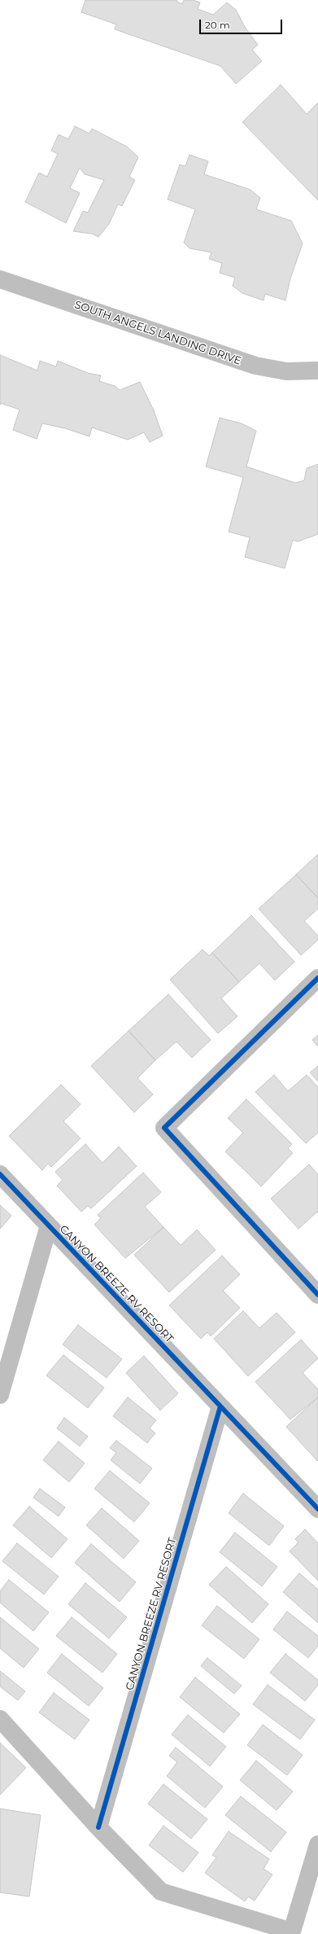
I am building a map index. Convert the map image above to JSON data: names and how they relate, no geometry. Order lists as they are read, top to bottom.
{
  "streets": {
    "street": ["SOUTH ANGELS LANDING DRIVE", "CANYON BREEZE RV RESORT"]
  },
  "scale_bar": "20 m"
}
